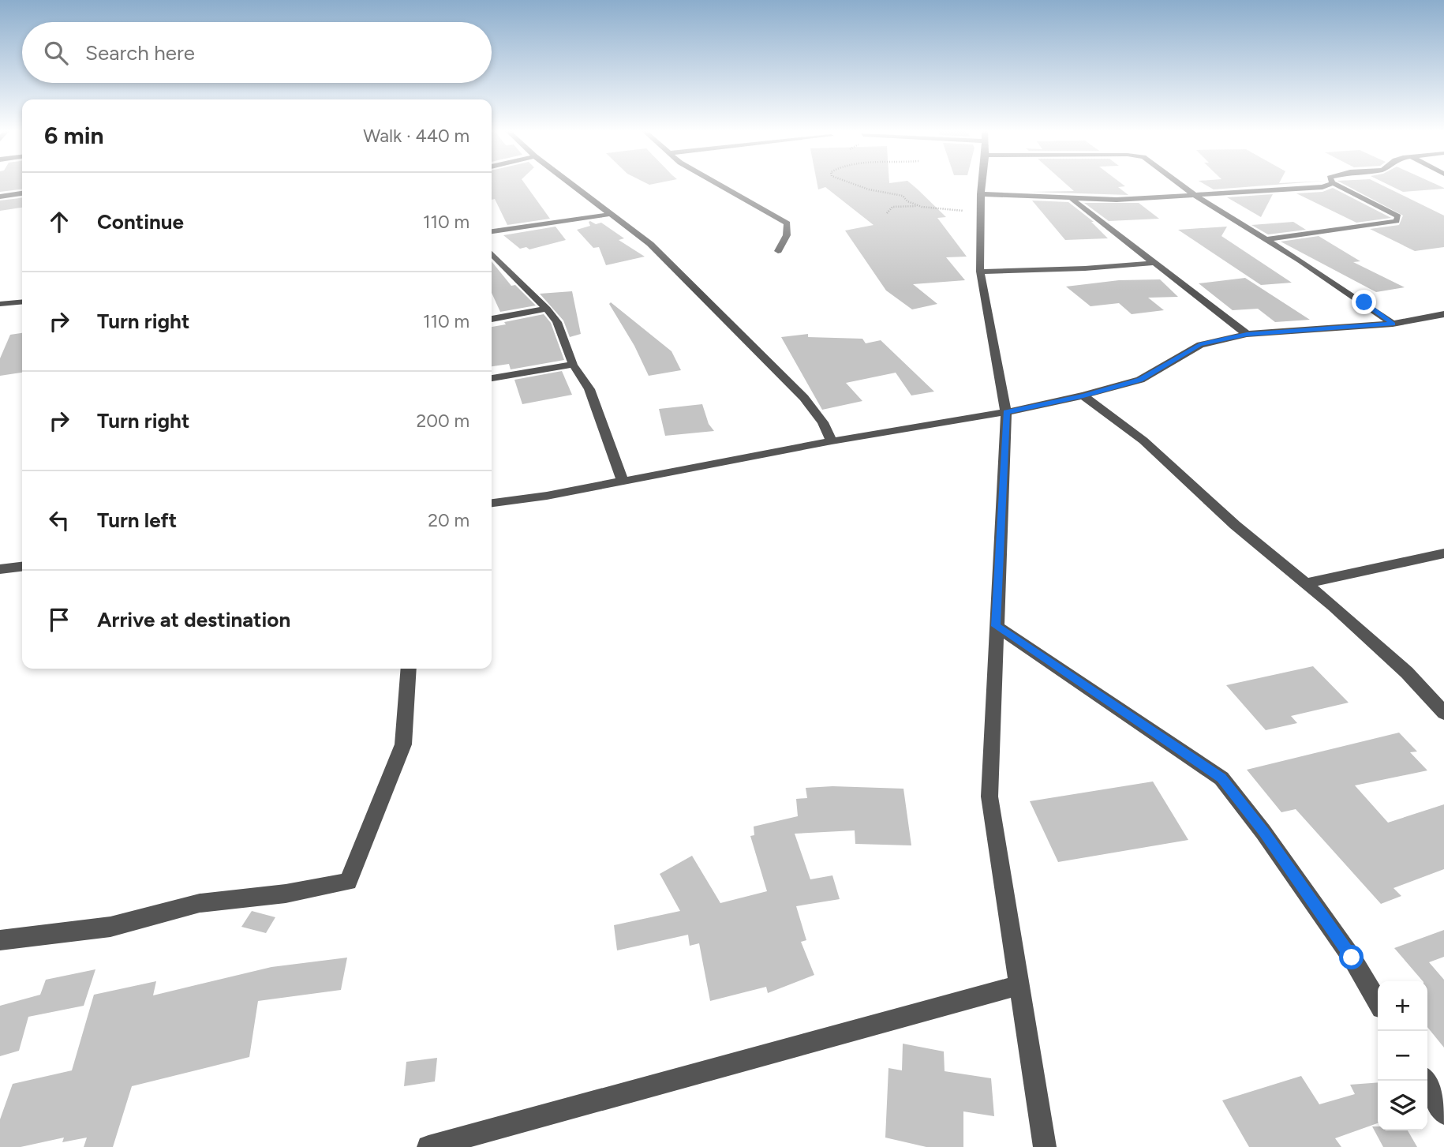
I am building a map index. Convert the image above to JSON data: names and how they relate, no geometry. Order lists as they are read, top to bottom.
{
  "page": {
    "search": "Search here",
    "heading": ["6 min", "Walk · 440 m"],
    "list": [
      ["Continue", "110 m"],
      ["Turn right", "110 m"],
      ["Turn right", "200 m"],
      ["Turn left", "20 m"],
      "Arrive at destination"
    ],
    "map_buttons": ["+", "−"]
  }
}
